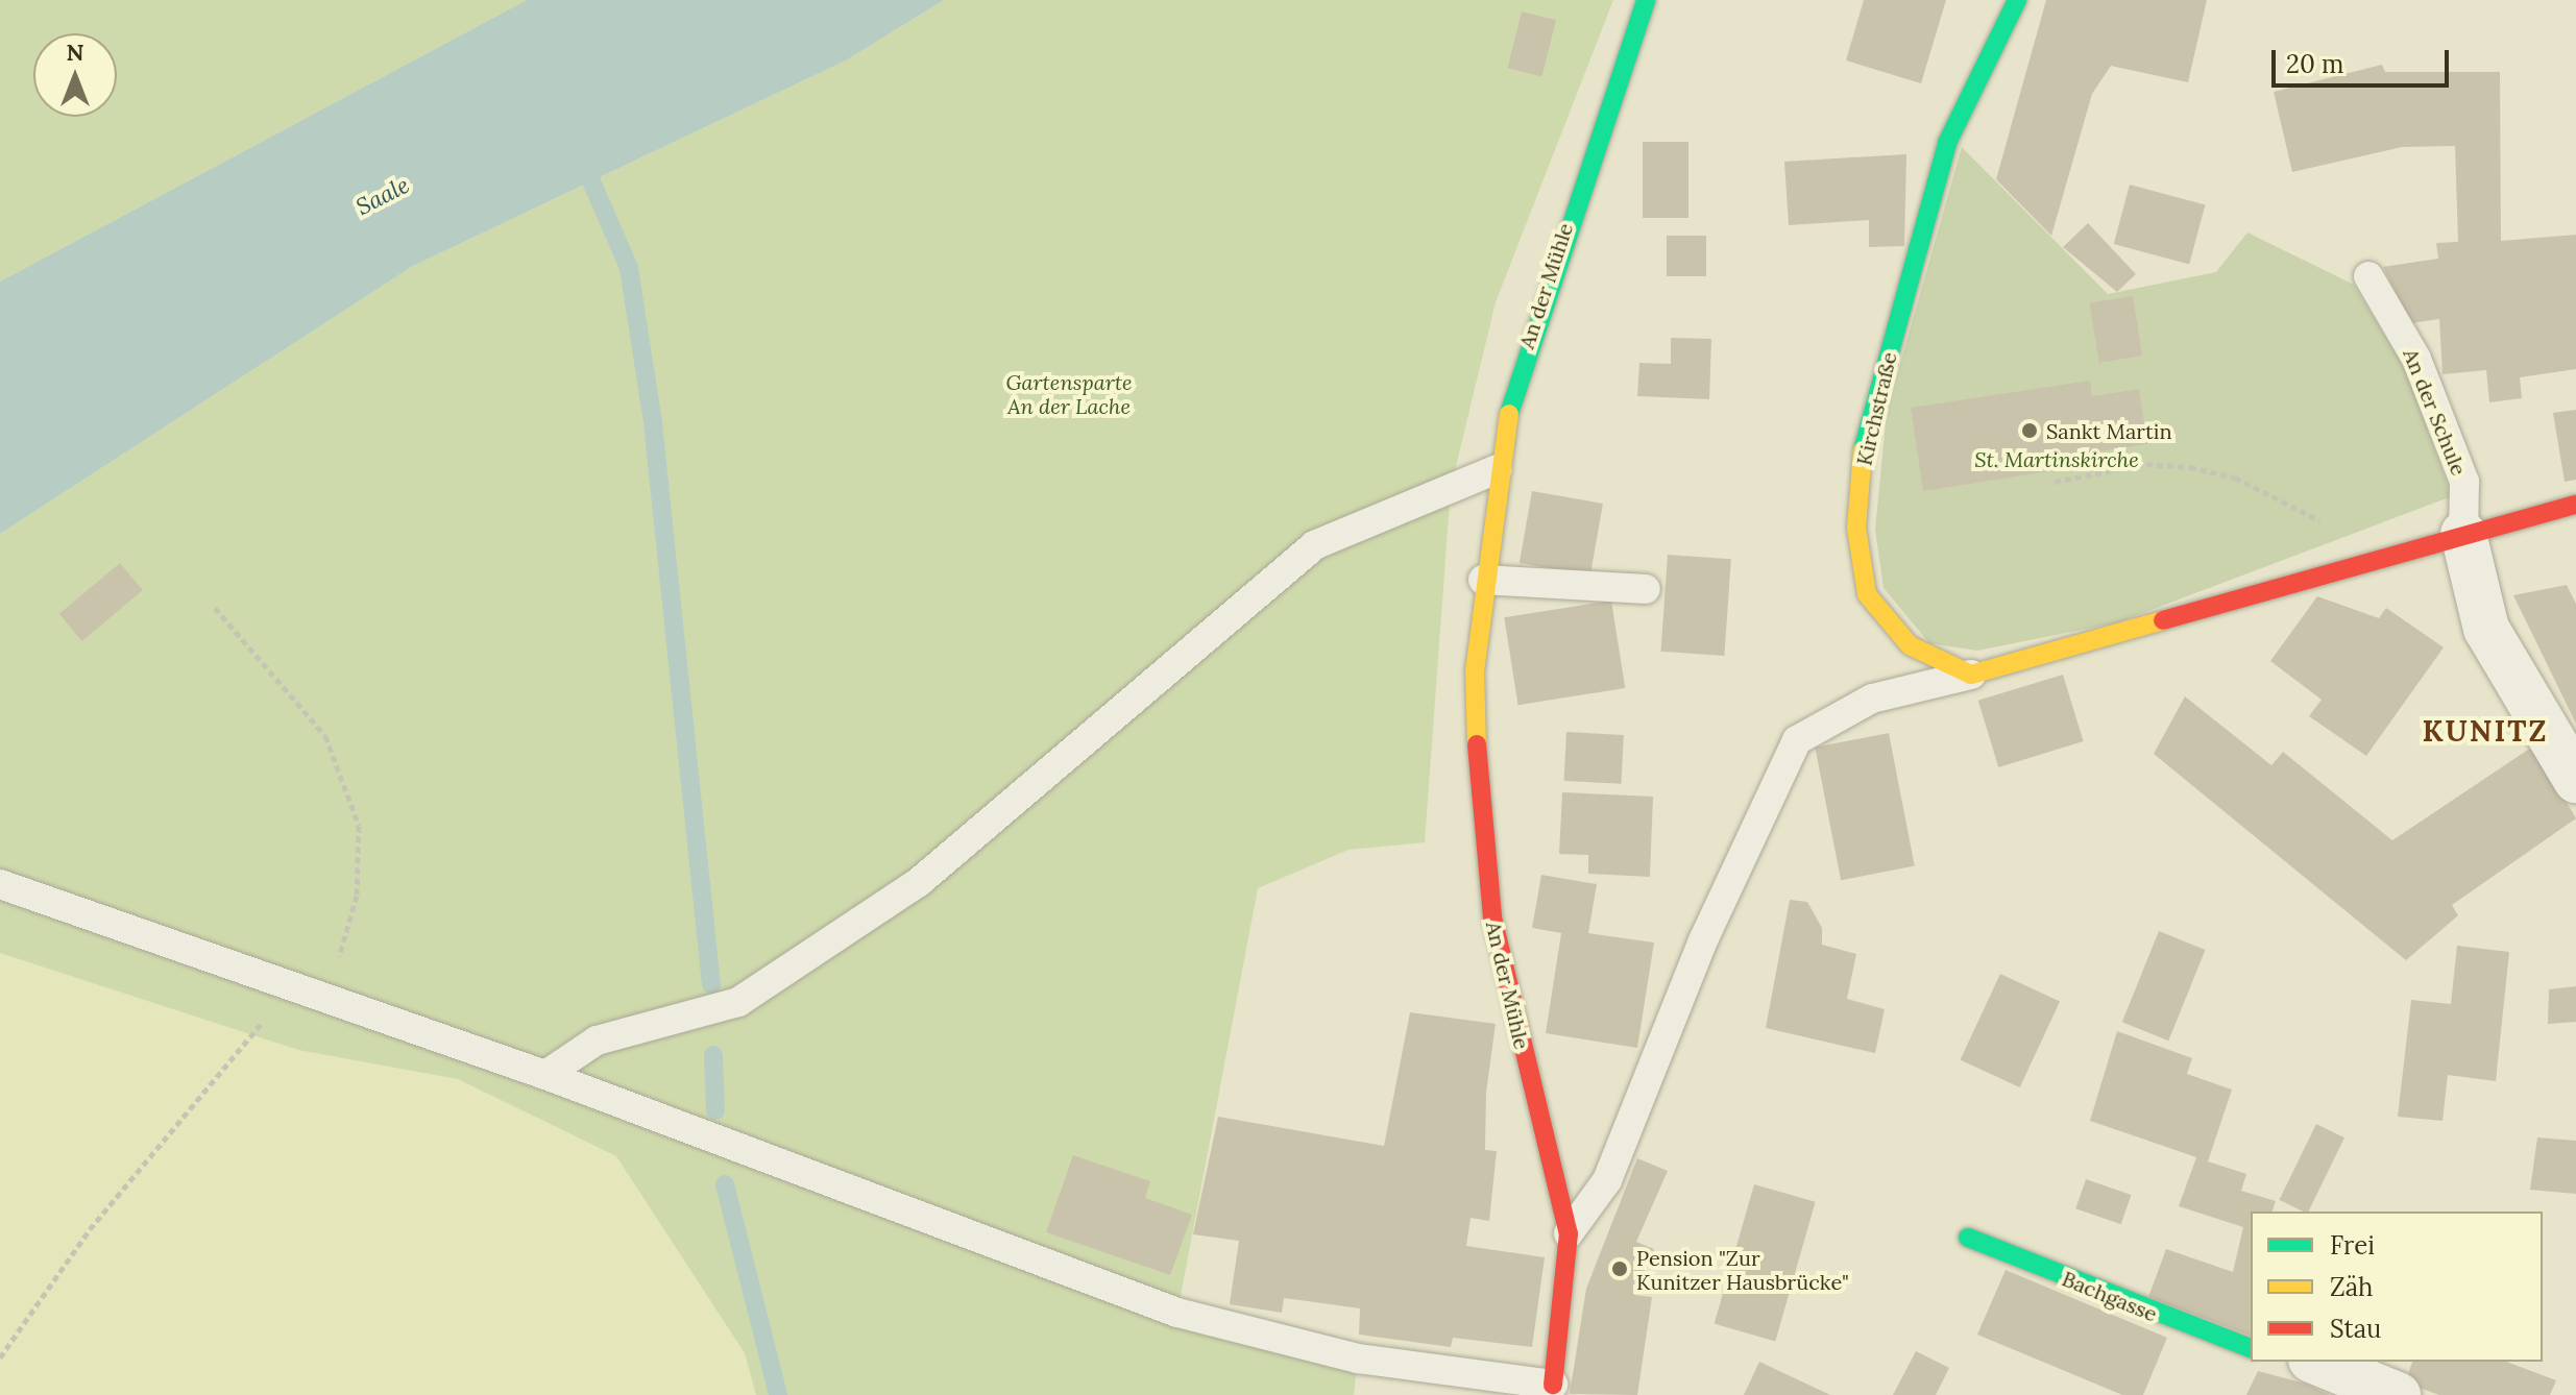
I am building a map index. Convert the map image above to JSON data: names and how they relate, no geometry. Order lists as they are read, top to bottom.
{
  "streets": {
    "street": [
      "An der Mühle",
      "Kirchstraße",
      "An der Schule",
      "Bachgasse"
    ]
  },
  "districts": ["KUNITZ"],
  "water": ["Saale"],
  "parks": ["Gartensparte An der Lache", "St. Martinskirche"],
  "places": ["Sankt Martin", "Pension \"Zur Kunitzer Hausbrücke\""],
  "legend": ["Frei", "Zäh", "Stau"],
  "scale_bar": "20 m",
  "north": "top"
}
